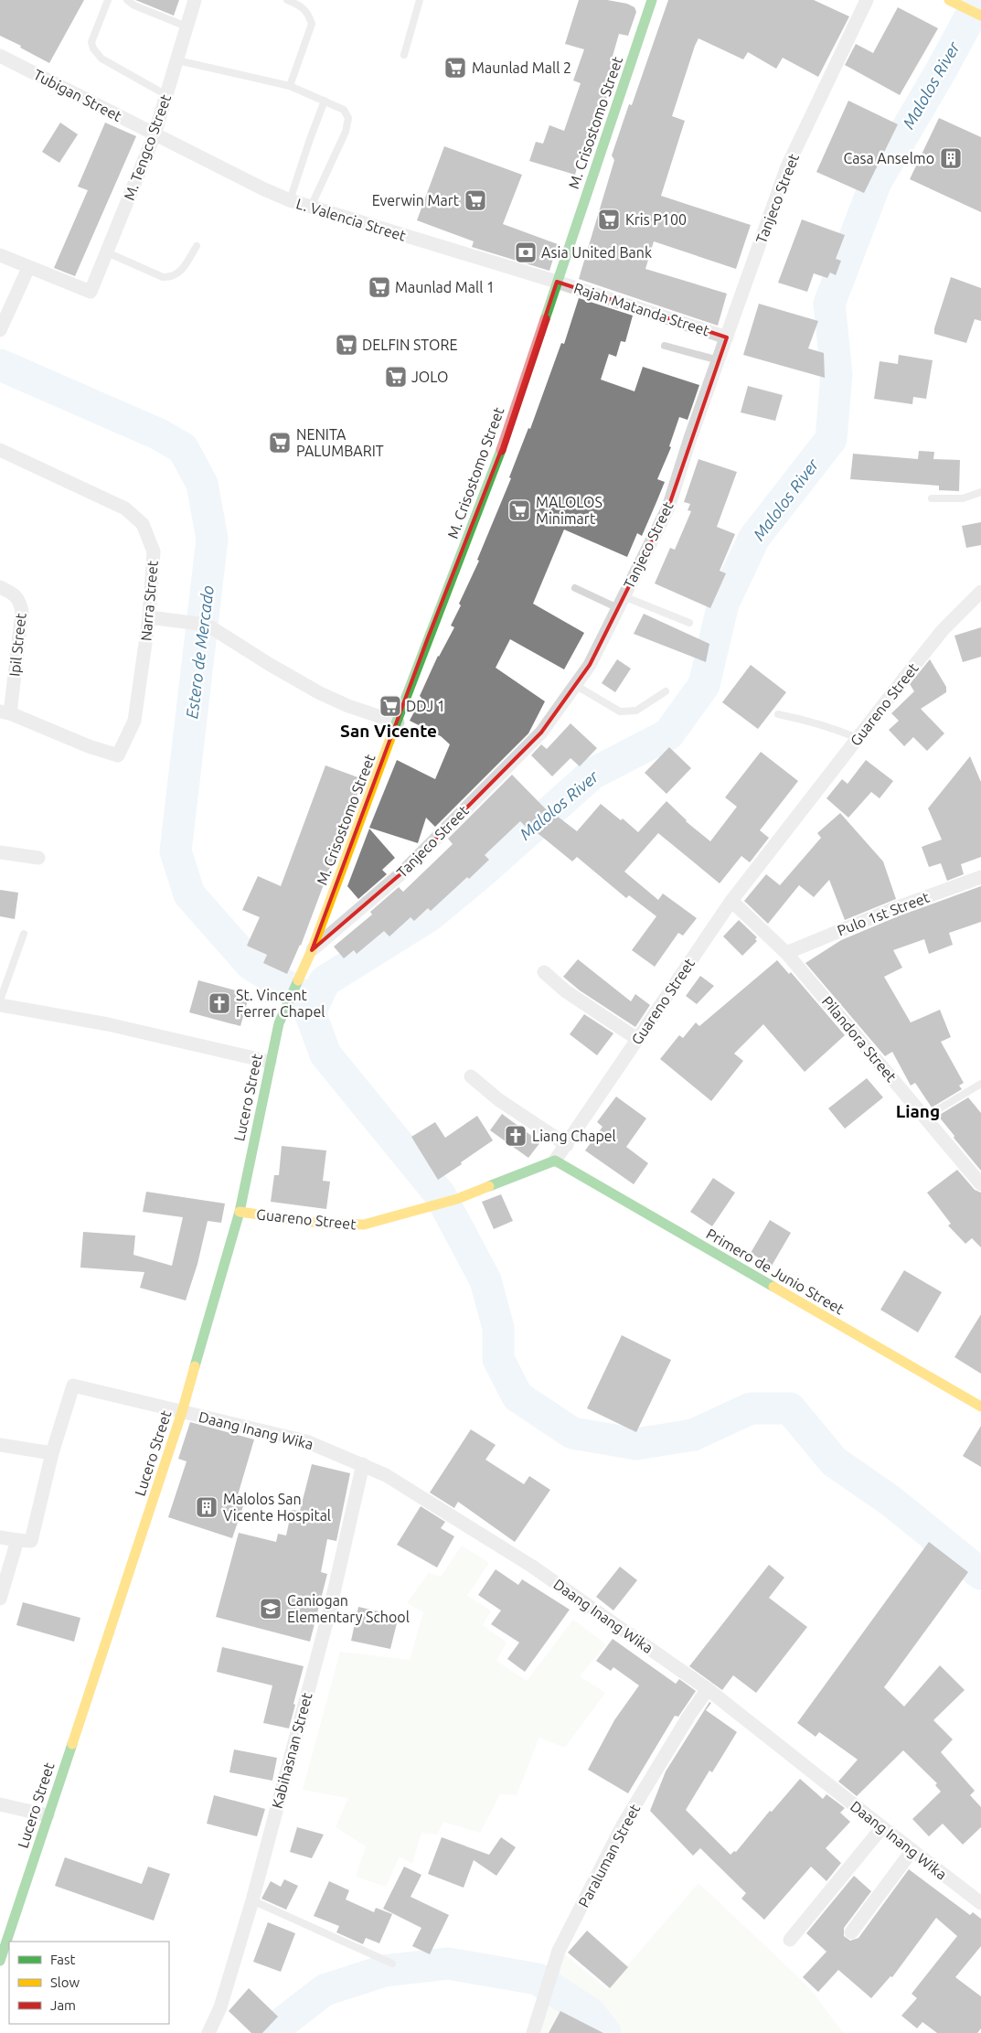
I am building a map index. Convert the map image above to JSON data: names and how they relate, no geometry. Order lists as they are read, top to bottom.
{
  "streets": {
    "street": [
      "Tubigan Street",
      "M. Crisostomo Street",
      "M. Tengco Street",
      "Tanjeco Street",
      "L. Valencia Street",
      "Rajah Matanda Street",
      "Narra Street",
      "Ipil Street",
      "Guareno Street",
      "Pulo 1st Street",
      "Pilandora Street",
      "Lucero Street",
      "Primero de Junio Street",
      "Daang Inang Wika",
      "Kabihasnan Street",
      "Paraluman Street"
    ]
  },
  "crossings": [
    ["Tubigan Street", "M. Tengco Street"],
    ["Tubigan Street", "L. Valencia Street"],
    ["M. Crisostomo Street", "Tanjeco Street"],
    ["M. Crisostomo Street", "L. Valencia Street"],
    ["M. Crisostomo Street", "Rajah Matanda Street"],
    ["M. Crisostomo Street", "Lucero Street"],
    ["M. Tengco Street", "L. Valencia Street"],
    ["Tanjeco Street", "Rajah Matanda Street"],
    ["Tanjeco Street", "Lucero Street"],
    ["L. Valencia Street", "Rajah Matanda Street"],
    ["Narra Street", "Ipil Street"],
    ["Guareno Street", "Pilandora Street"],
    ["Guareno Street", "Lucero Street"],
    ["Guareno Street", "Primero de Junio Street"],
    ["Pulo 1st Street", "Pilandora Street"],
    ["Lucero Street", "Daang Inang Wika"],
    ["Daang Inang Wika", "Kabihasnan Street"],
    ["Daang Inang Wika", "Paraluman Street"]
  ],
  "districts": ["San Vicente", "Liang"],
  "water": ["Malolos River", "Estero de Mercado"],
  "places": {
    "supermarket": [
      "Maunlad Mall 2",
      "Everwin Mart",
      "Kris P100",
      "Maunlad Mall 1",
      "DELFIN STORE",
      "JOLO",
      "NENITA PALUMBARIT",
      "MALOLOS Minimart",
      "DDJ 1"
    ],
    "building": ["Casa Anselmo", "Malolos San Vicente Hospital"],
    "bank": ["Asia United Bank"],
    "church": ["St. Vincent Ferrer Chapel", "Liang Chapel"],
    "school or university": ["Caniogan Elementary School"]
  },
  "legend": ["Fast", "Slow", "Jam"]
}
